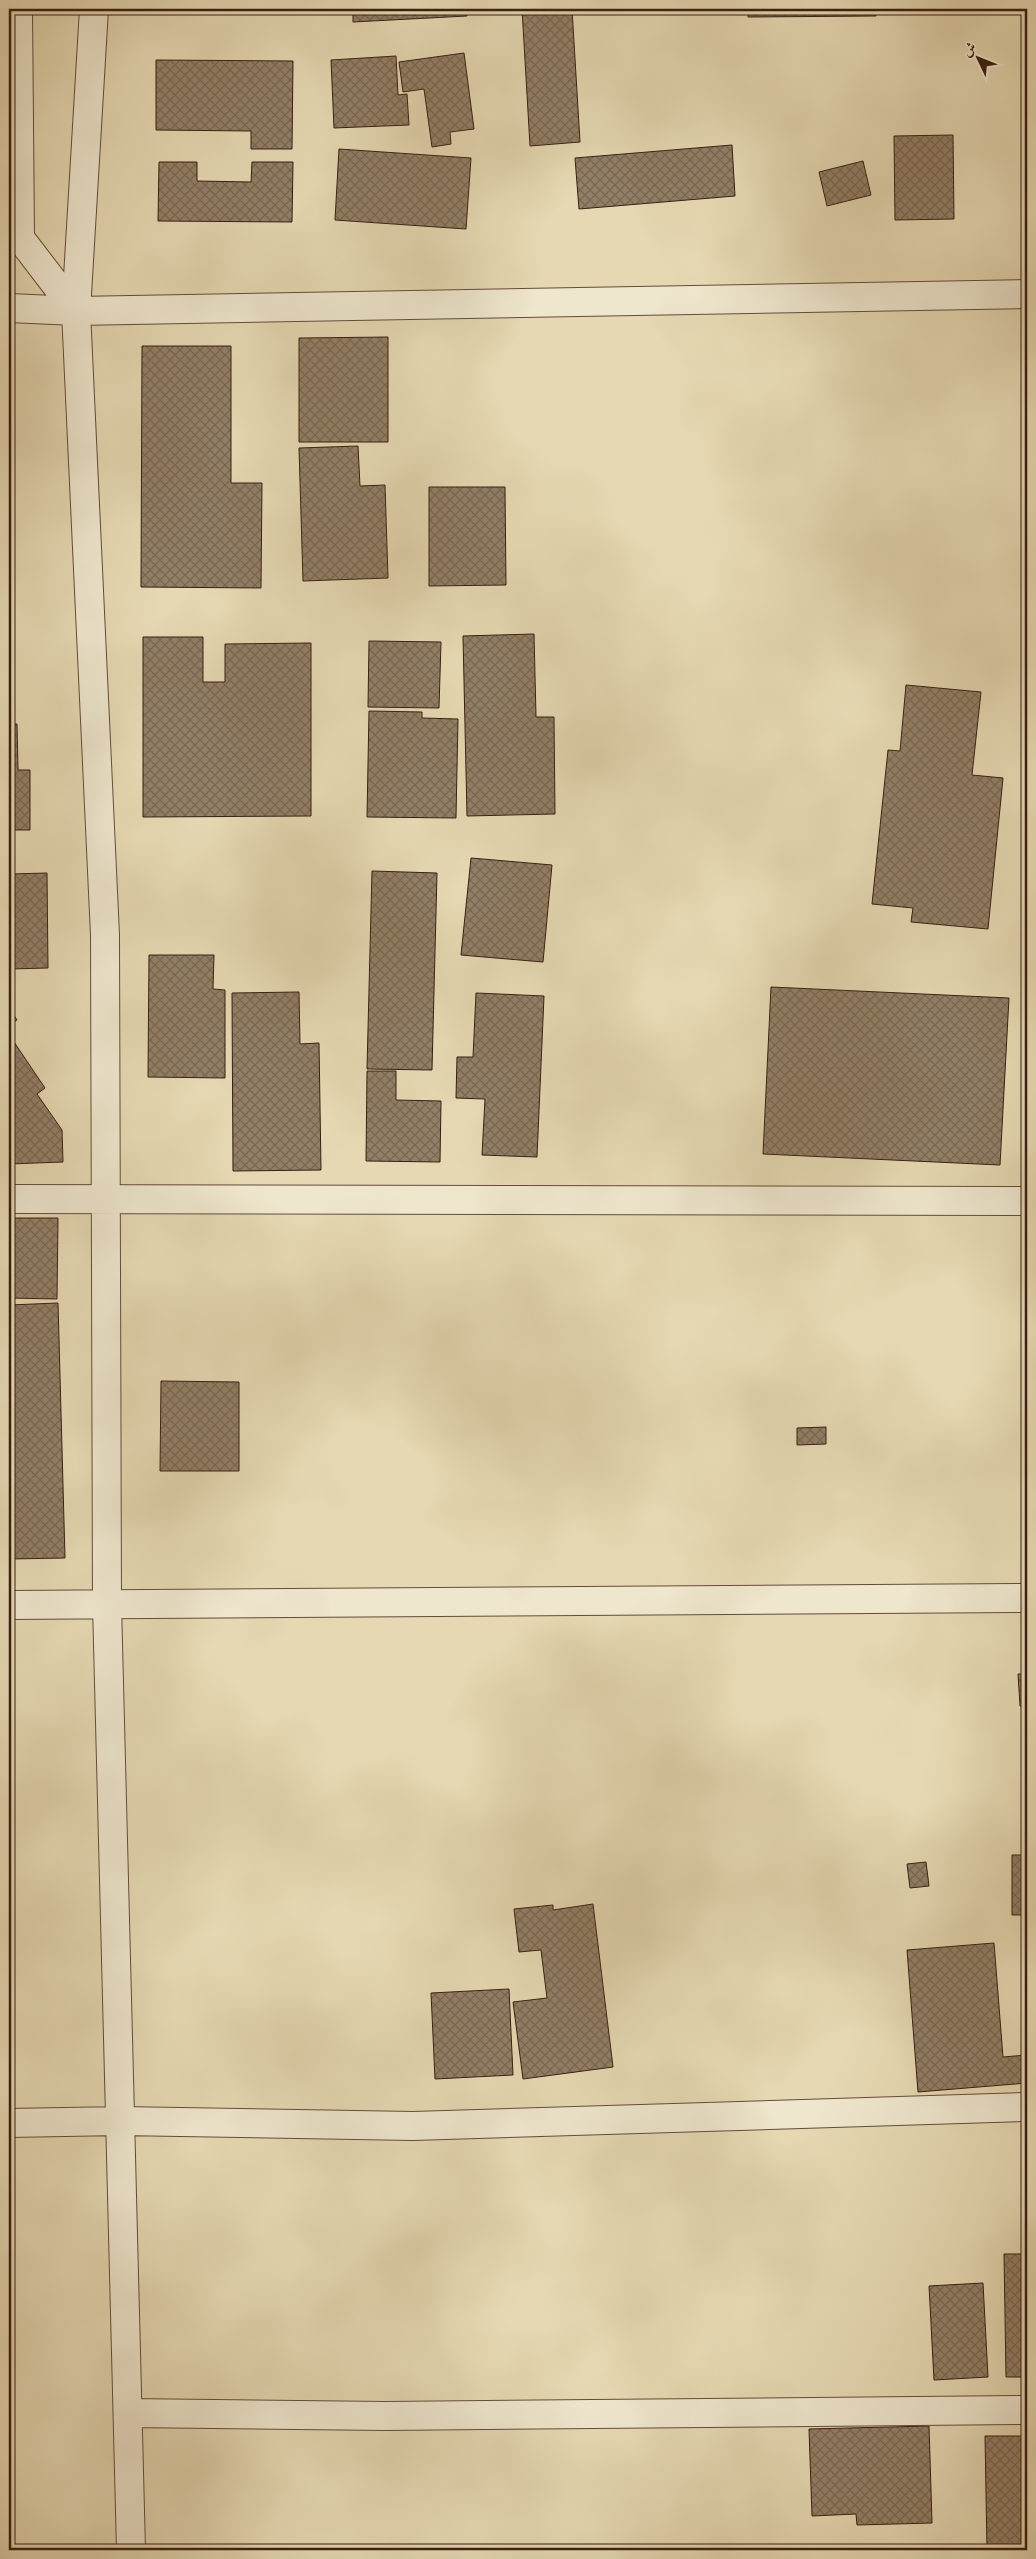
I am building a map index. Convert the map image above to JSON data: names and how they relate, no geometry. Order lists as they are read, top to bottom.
{
  "north": "top left"
}
